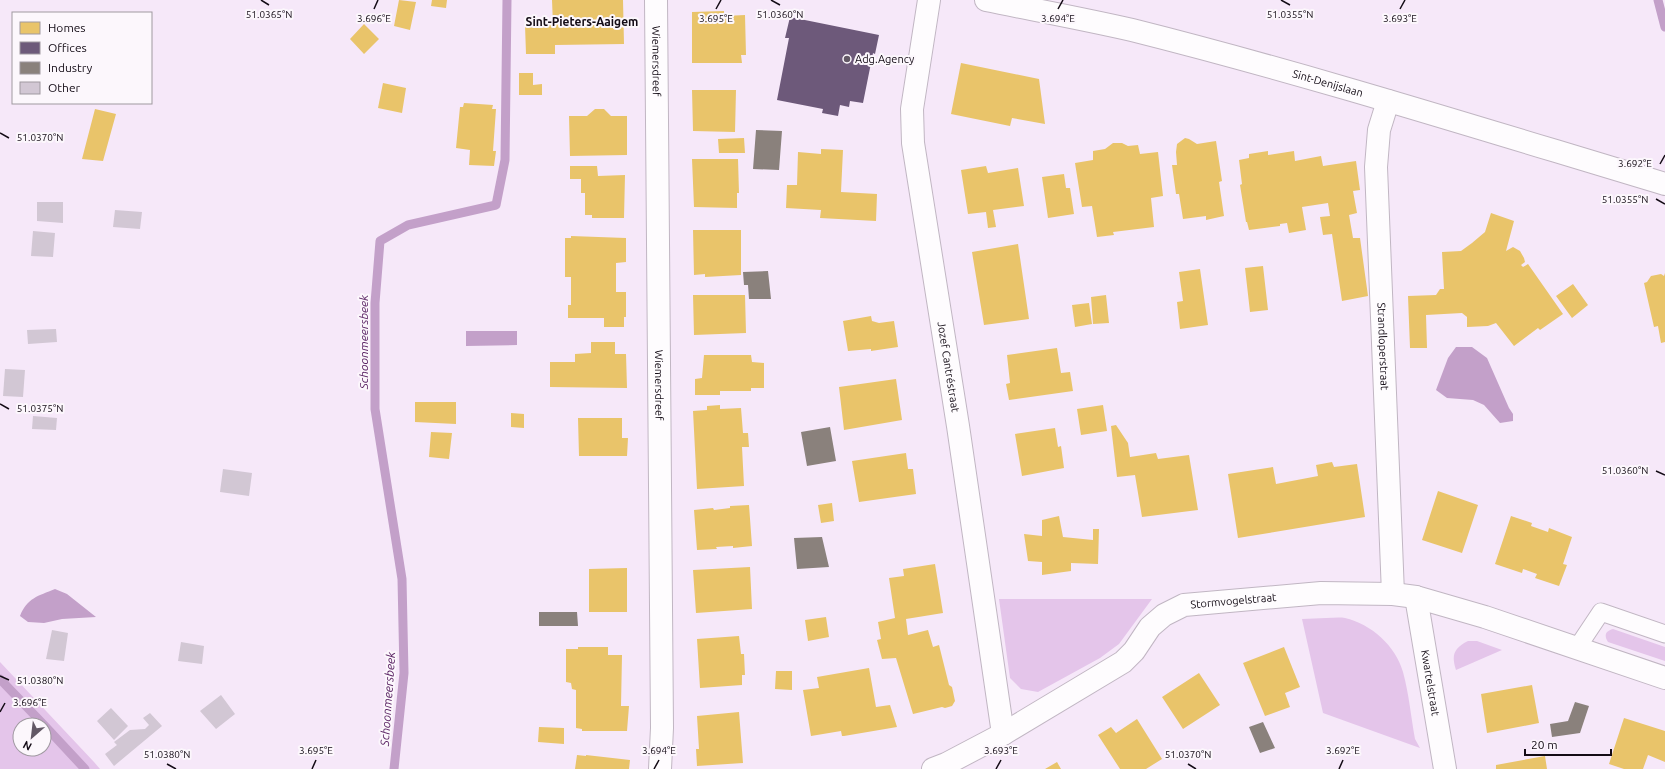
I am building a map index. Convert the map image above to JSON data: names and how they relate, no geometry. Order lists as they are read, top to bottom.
{
  "streets": {
    "street": [
      "Wiemersdreef",
      "Sint-Denijslaan",
      "Strandloperstraat",
      "Jozef Cantréstraat",
      "Stormvogelstraat",
      "Kwartelstraat"
    ]
  },
  "crossings": [
    ["Sint-Denijslaan", "Strandloperstraat"],
    ["Strandloperstraat", "Stormvogelstraat"],
    ["Jozef Cantréstraat", "Stormvogelstraat"],
    ["Stormvogelstraat", "Kwartelstraat"]
  ],
  "districts": ["Sint-Pieters-Aaigem"],
  "water": ["Schoonmeersbeek"],
  "places": ["Adg.Agency"],
  "legend": [
    "Homes",
    "Offices",
    "Industry",
    "Other"
  ],
  "scale_bar": "20 m",
  "north": "bottom left",
  "coordinates": [
    "51.0365°N",
    "51.0360°N",
    "51.0355°N",
    "3.696°E",
    "3.695°E",
    "3.694°E",
    "3.693°E",
    "51.0370°N",
    "3.692°E",
    "51.0375°N",
    "51.0380°N"
  ]
}
